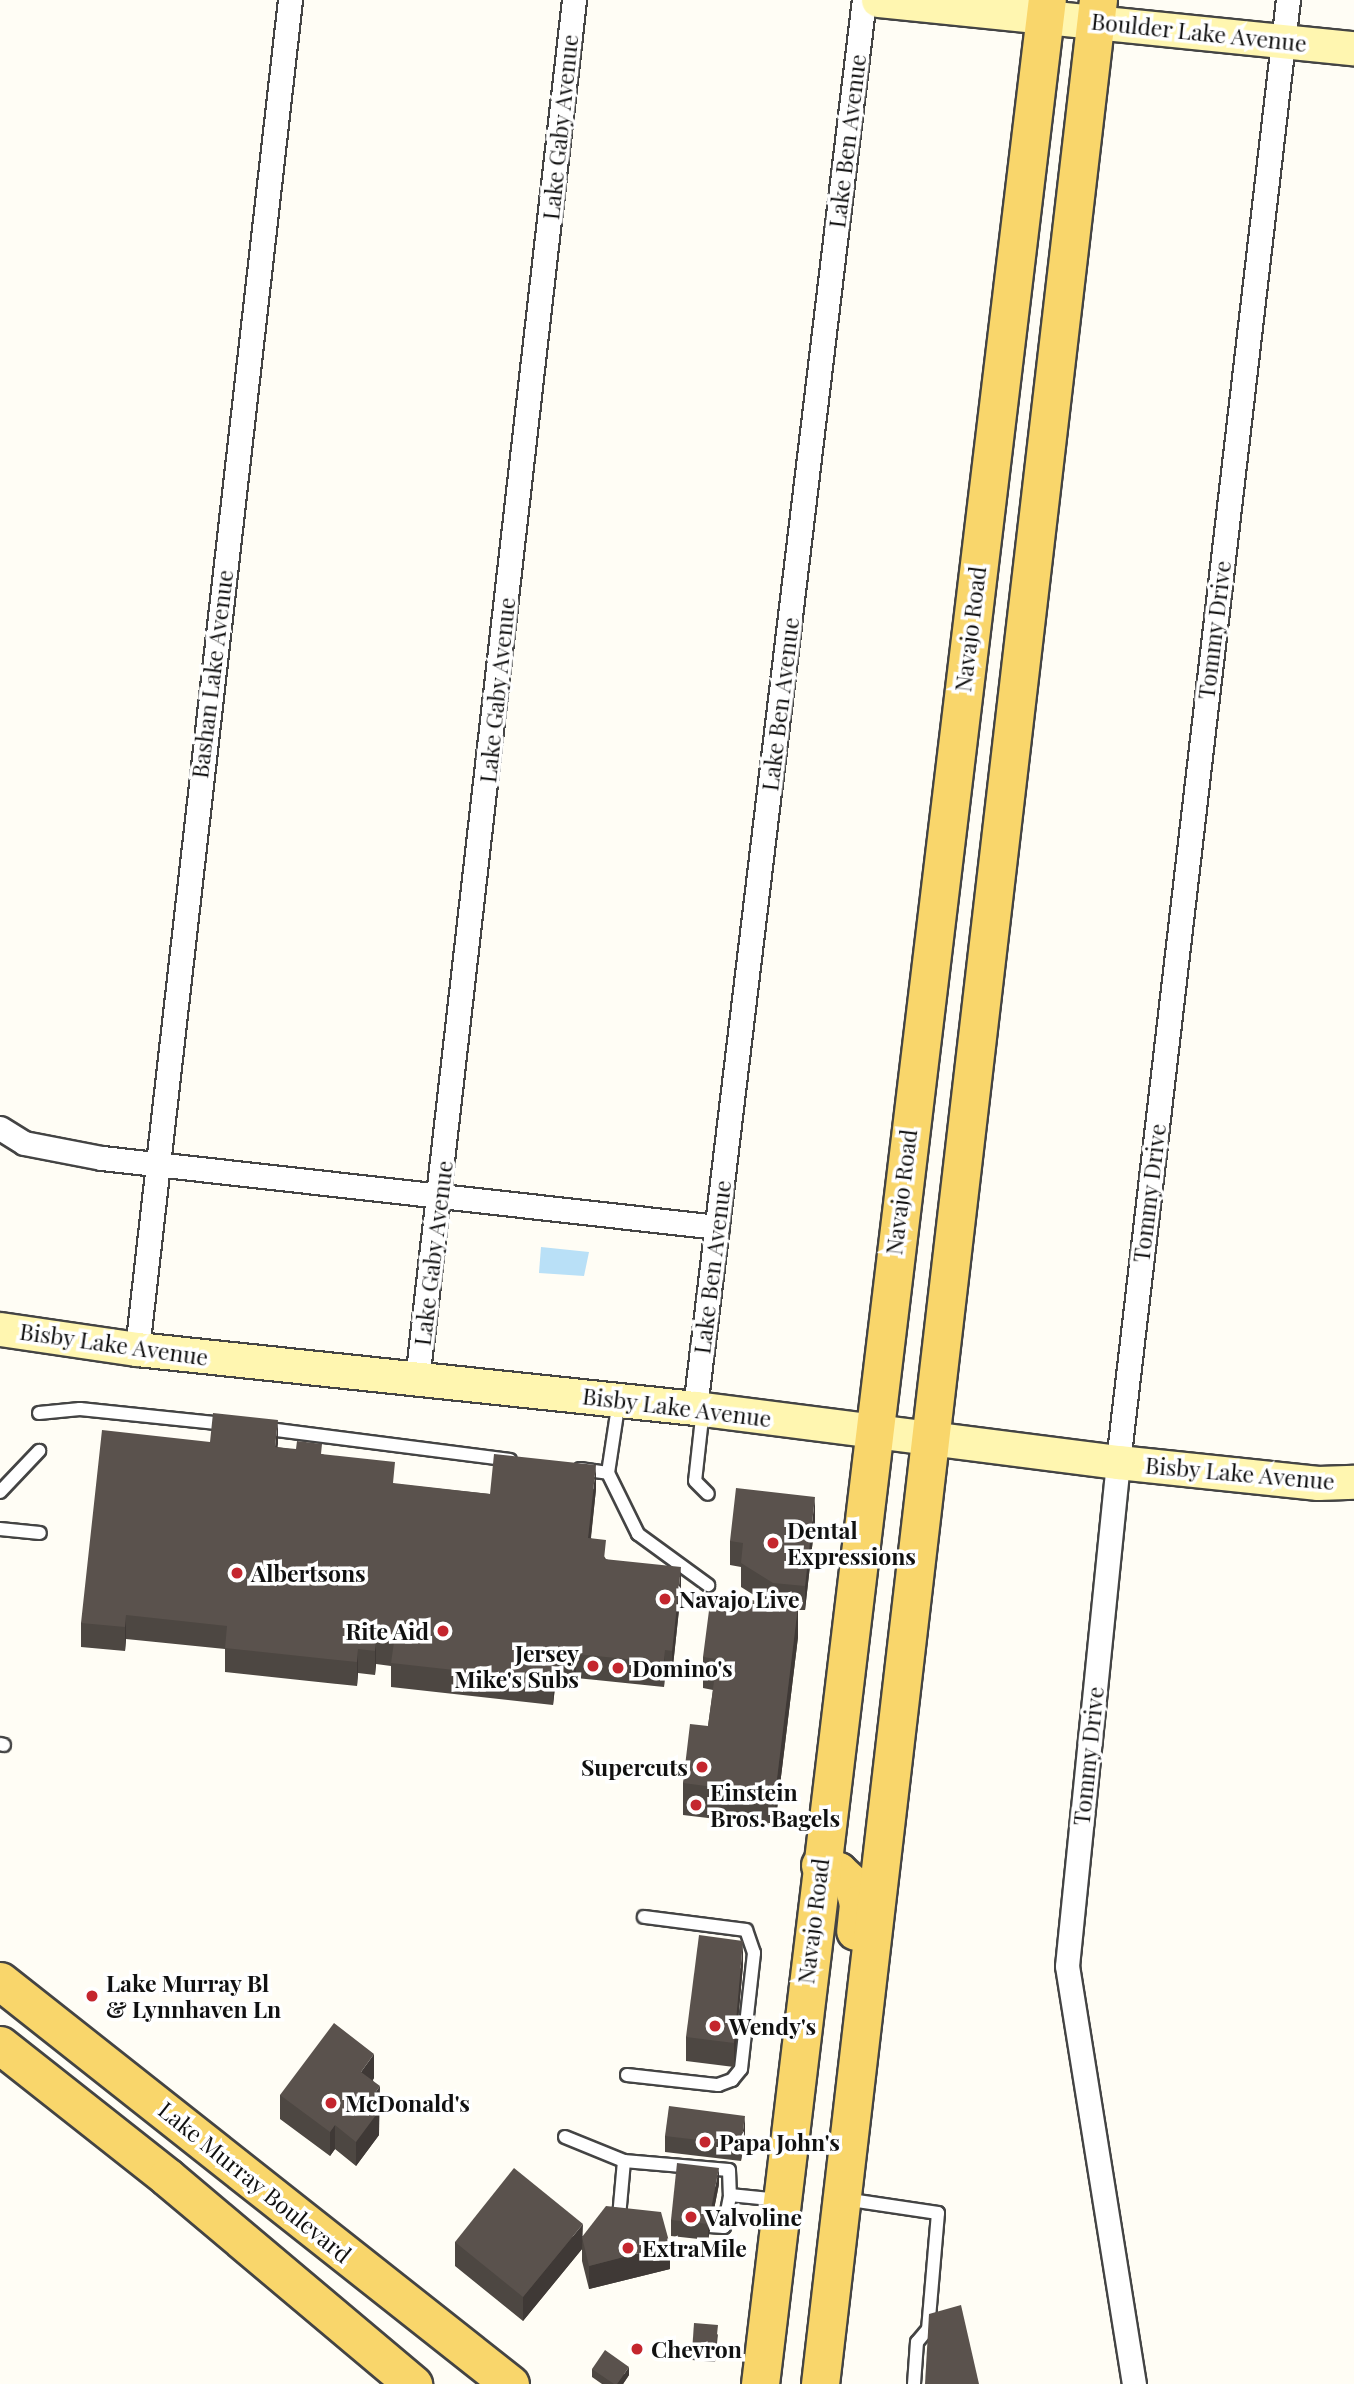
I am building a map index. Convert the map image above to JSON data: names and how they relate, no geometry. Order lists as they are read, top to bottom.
{
  "streets": {
    "main road": ["Navajo Road", "Lake Murray Boulevard"],
    "street": [
      "Boulder Lake Avenue",
      "Lake Gaby Avenue",
      "Lake Ben Avenue",
      "Tommy Drive",
      "Bashan Lake Avenue",
      "Bisby Lake Avenue"
    ]
  },
  "crossings": [
    ["Boulder Lake Avenue", "Navajo Road"],
    ["Boulder Lake Avenue", "Tommy Drive"],
    ["Lake Gaby Avenue", "Bisby Lake Avenue"],
    ["Lake Ben Avenue", "Bisby Lake Avenue"],
    ["Navajo Road", "Bisby Lake Avenue"],
    ["Tommy Drive", "Bisby Lake Avenue"],
    ["Bashan Lake Avenue", "Bisby Lake Avenue"]
  ],
  "places": [
    "Dental Expressions",
    "Albertsons",
    "Navajo Live",
    "Rite Aid",
    "Jersey Mike's Subs",
    "Domino's",
    "Supercuts",
    "Einstein Bros. Bagels",
    "Lake Murray Bl & Lynnhaven Ln",
    "Wendy's",
    "McDonald's",
    "Papa John's",
    "Valvoline",
    "ExtraMile",
    "Chevron"
  ]
}
